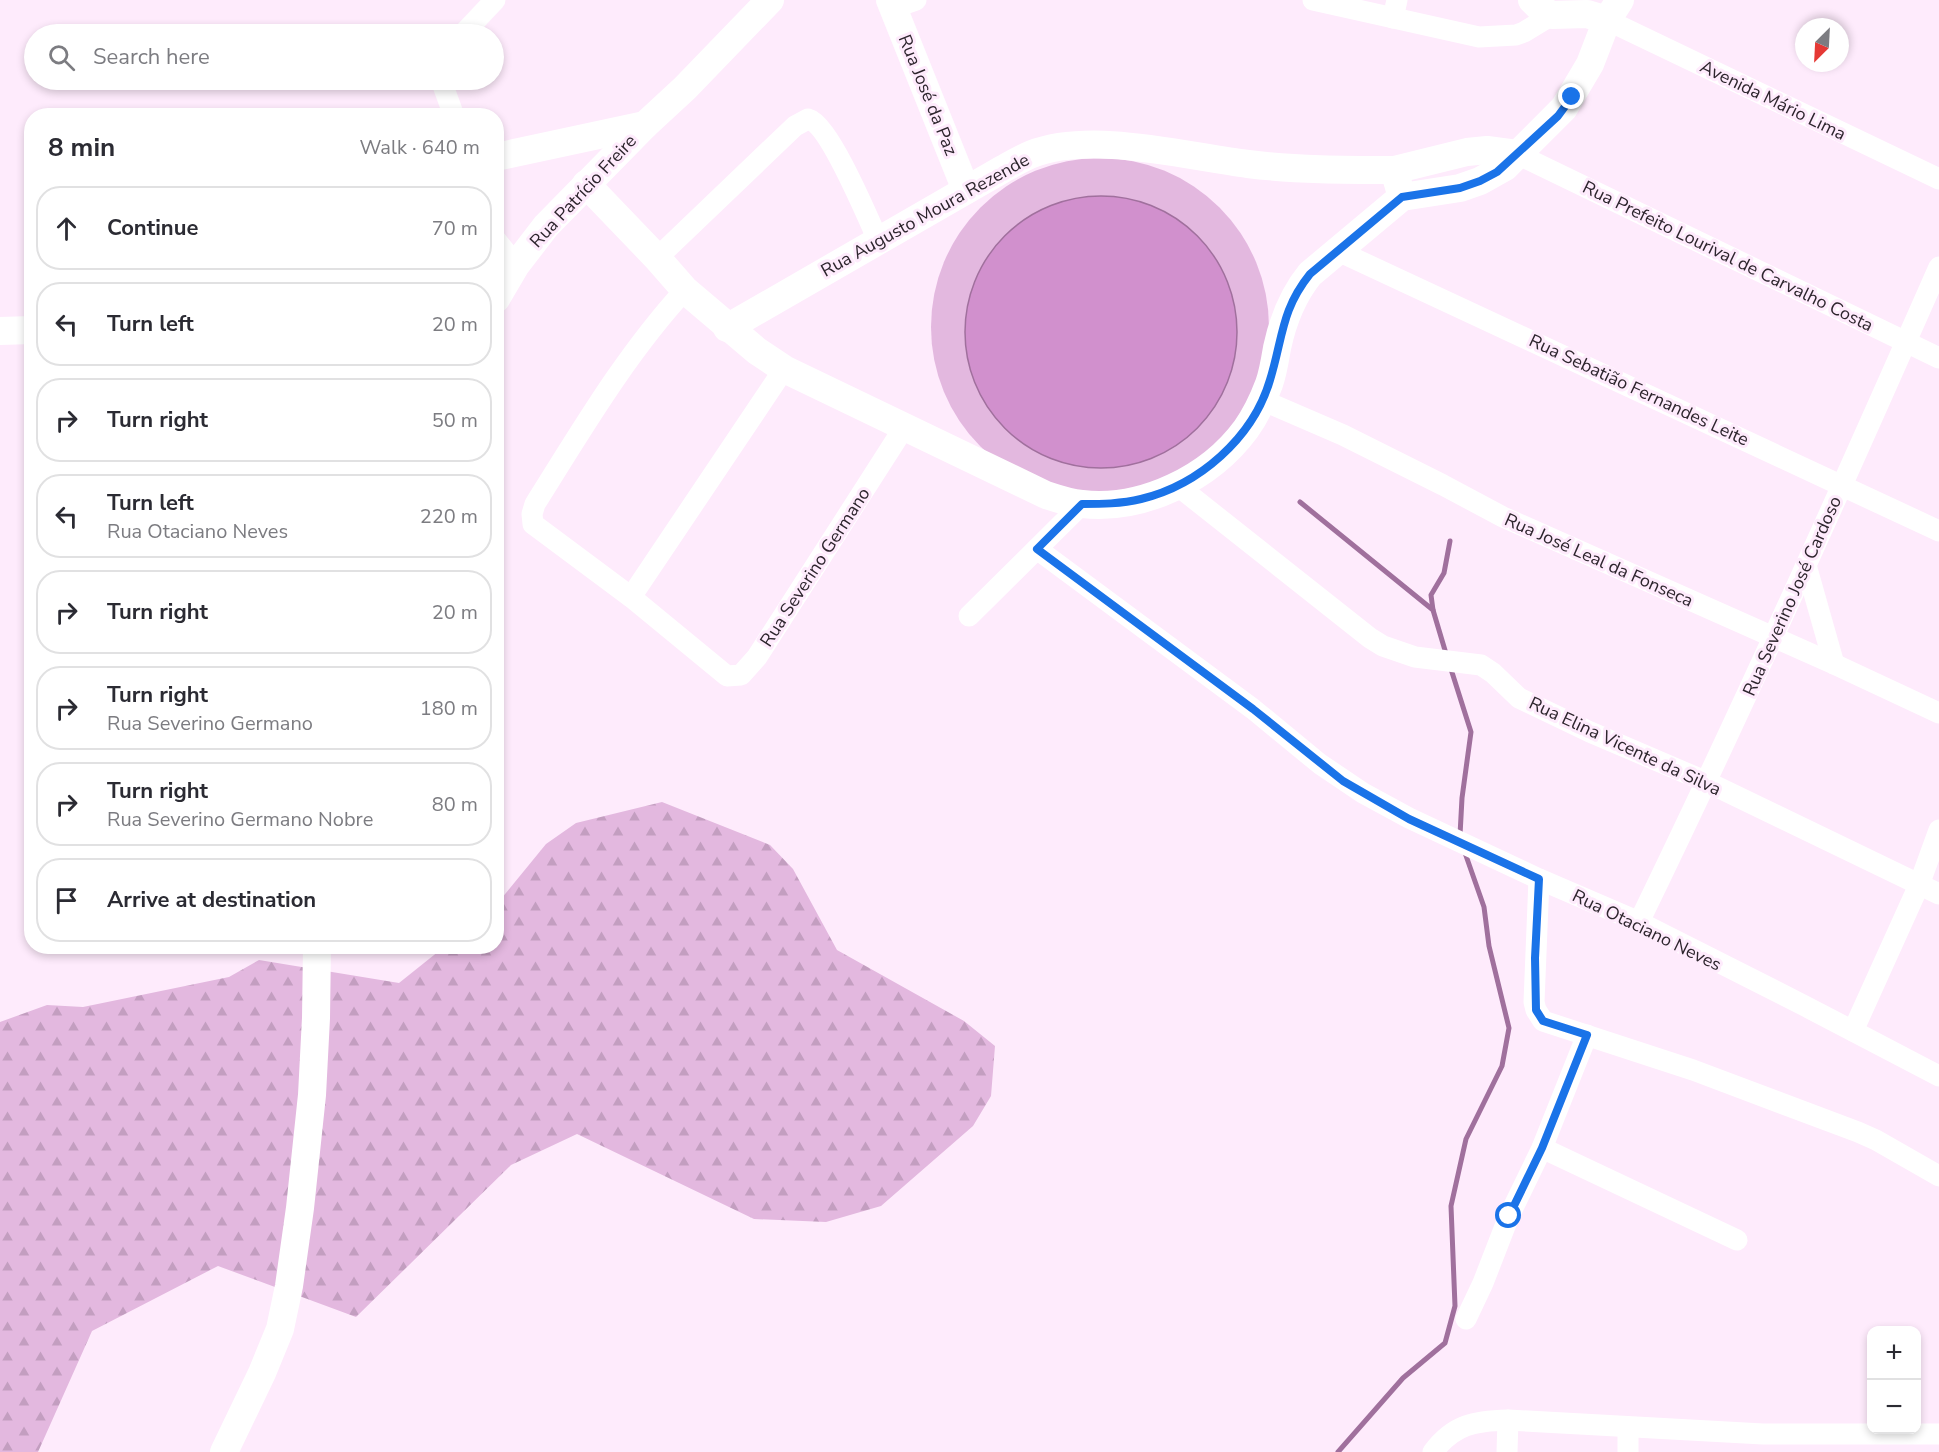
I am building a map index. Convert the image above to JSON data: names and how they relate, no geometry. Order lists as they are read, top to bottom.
{
  "streets": {
    "street": [
      "Rua José da Paz",
      "Avenida Mário Lima",
      "Rua Patrício Freire",
      "Rua Augusto Moura Rezende",
      "Rua Prefeito Lourival de Carvalho Costa",
      "Rua Sebatião Fernandes Leite",
      "Rua José Leal da Fonseca",
      "Rua Severino Germano",
      "Rua Severino José Cardoso",
      "Rua Elina Vicente da Silva",
      "Rua Otaciano Neves"
    ]
  },
  "crossings": [
    ["Rua José da Paz", "Rua Augusto Moura Rezende"],
    ["Rua Augusto Moura Rezende", "Rua Prefeito Lourival de Carvalho Costa"],
    ["Rua Prefeito Lourival de Carvalho Costa", "Rua Severino José Cardoso"],
    ["Rua Sebatião Fernandes Leite", "Rua Severino José Cardoso"],
    ["Rua José Leal da Fonseca", "Rua Severino José Cardoso"],
    ["Rua Severino José Cardoso", "Rua Elina Vicente da Silva"],
    ["Rua Severino José Cardoso", "Rua Otaciano Neves"]
  ],
  "north": "bottom left",
  "page": {
    "search": "Search here",
    "heading": ["8 min", "Walk · 640 m"],
    "list": [
      ["Continue", "70 m"],
      ["Turn left", "20 m"],
      ["Turn right", "50 m"],
      ["Turn left", "Rua Otaciano Neves", "220 m"],
      ["Turn right", "20 m"],
      ["Turn right", "Rua Severino Germano", "180 m"],
      ["Turn right", "Rua Severino Germano Nobre", "80 m"],
      "Arrive at destination"
    ],
    "map_buttons": ["+", "−"]
  }
}
